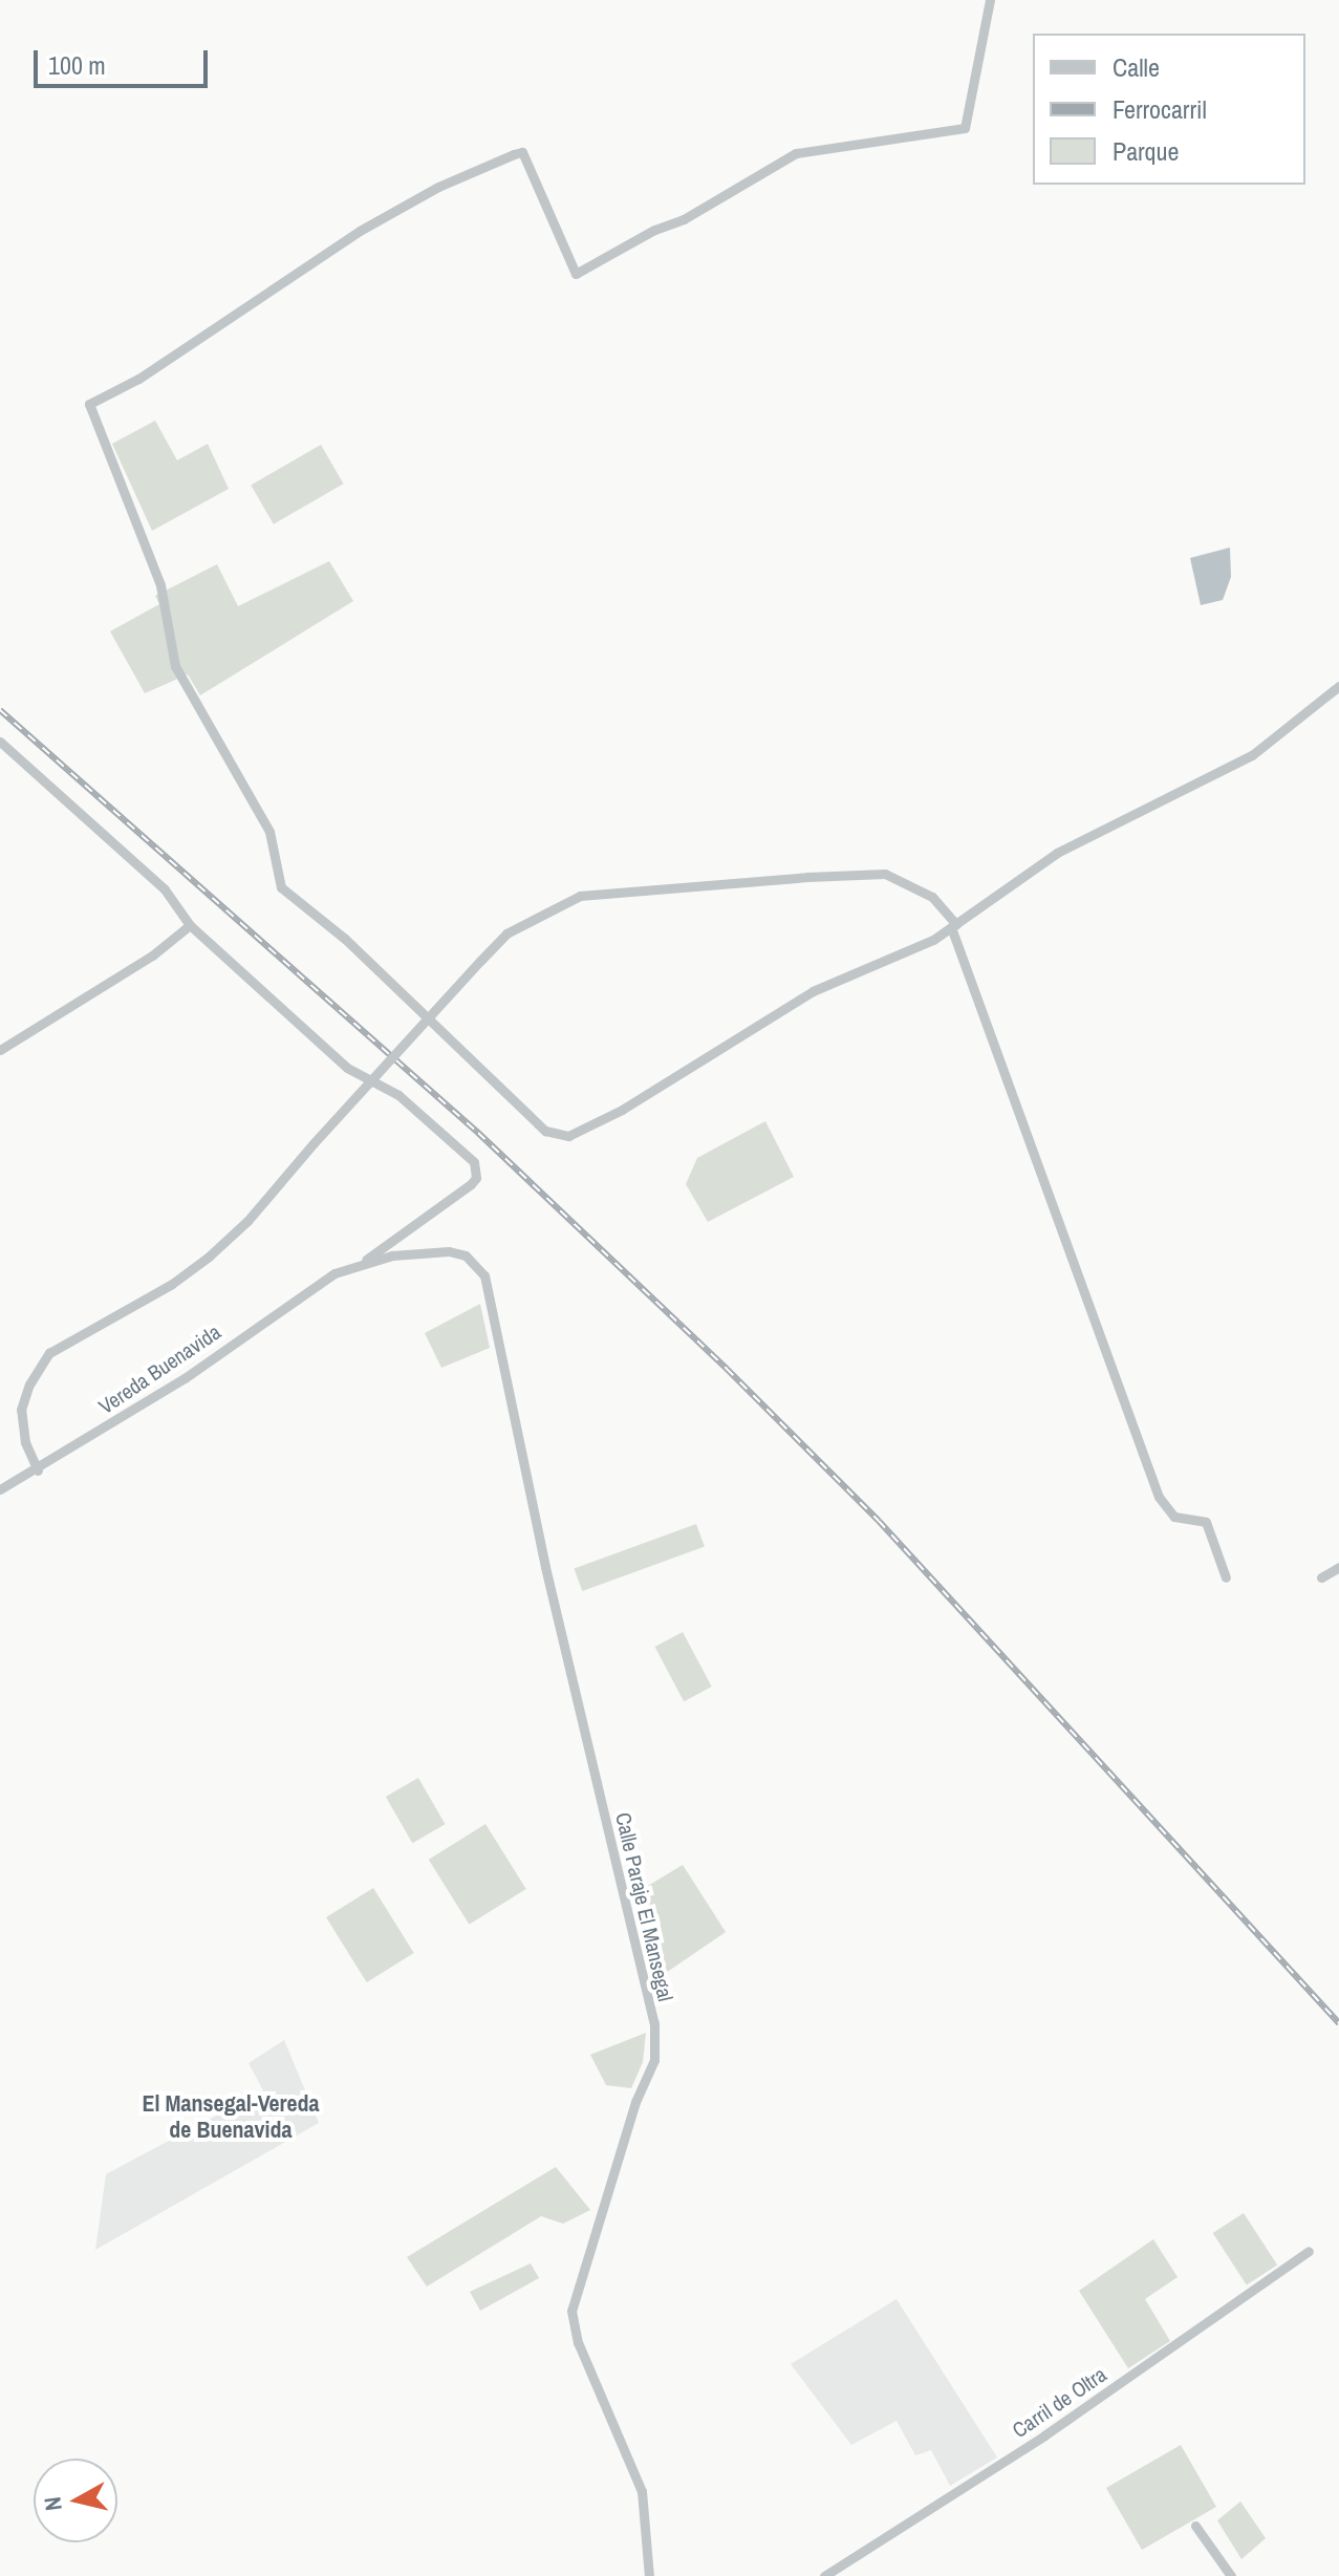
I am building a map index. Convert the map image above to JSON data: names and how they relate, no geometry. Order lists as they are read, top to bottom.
{
  "streets": {
    "street": ["Vereda Buenavida", "Calle Paraje El Mansegal", "Carril de Oltra"]
  },
  "crossings": [
    ["Vereda Buenavida", "Calle Paraje El Mansegal"]
  ],
  "districts": ["El Mansegal-Vereda de Buenavida"],
  "legend": ["Calle", "Ferrocarril", "Parque"],
  "scale_bar": "100 m",
  "north": "left"
}
